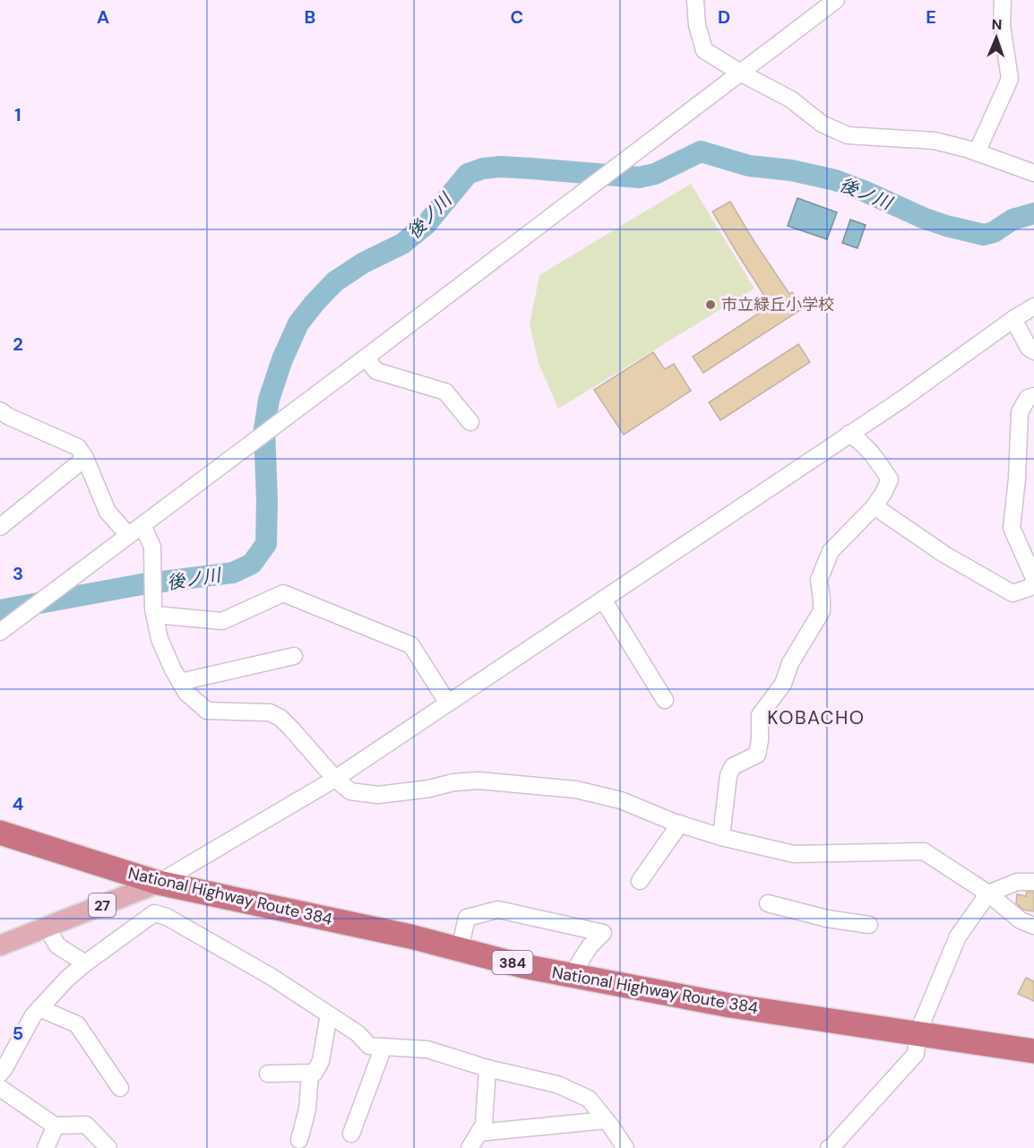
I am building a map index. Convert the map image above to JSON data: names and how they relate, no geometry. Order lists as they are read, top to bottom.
{
  "streets": {
    "highway": ["National Highway Route 384", "384"],
    "main road": ["27"]
  },
  "crossings": [
    ["National Highway Route 384", "27"]
  ],
  "districts": ["KOBACHO"],
  "water": ["後ノ川"],
  "places": ["市立緑丘小学校"],
  "north": "top",
  "grid": {
    "columns": [
      "A",
      "B",
      "C",
      "D",
      "E"
    ],
    "rows": [
      "1",
      "2",
      "3",
      "4",
      "5"
    ]
  }
}
